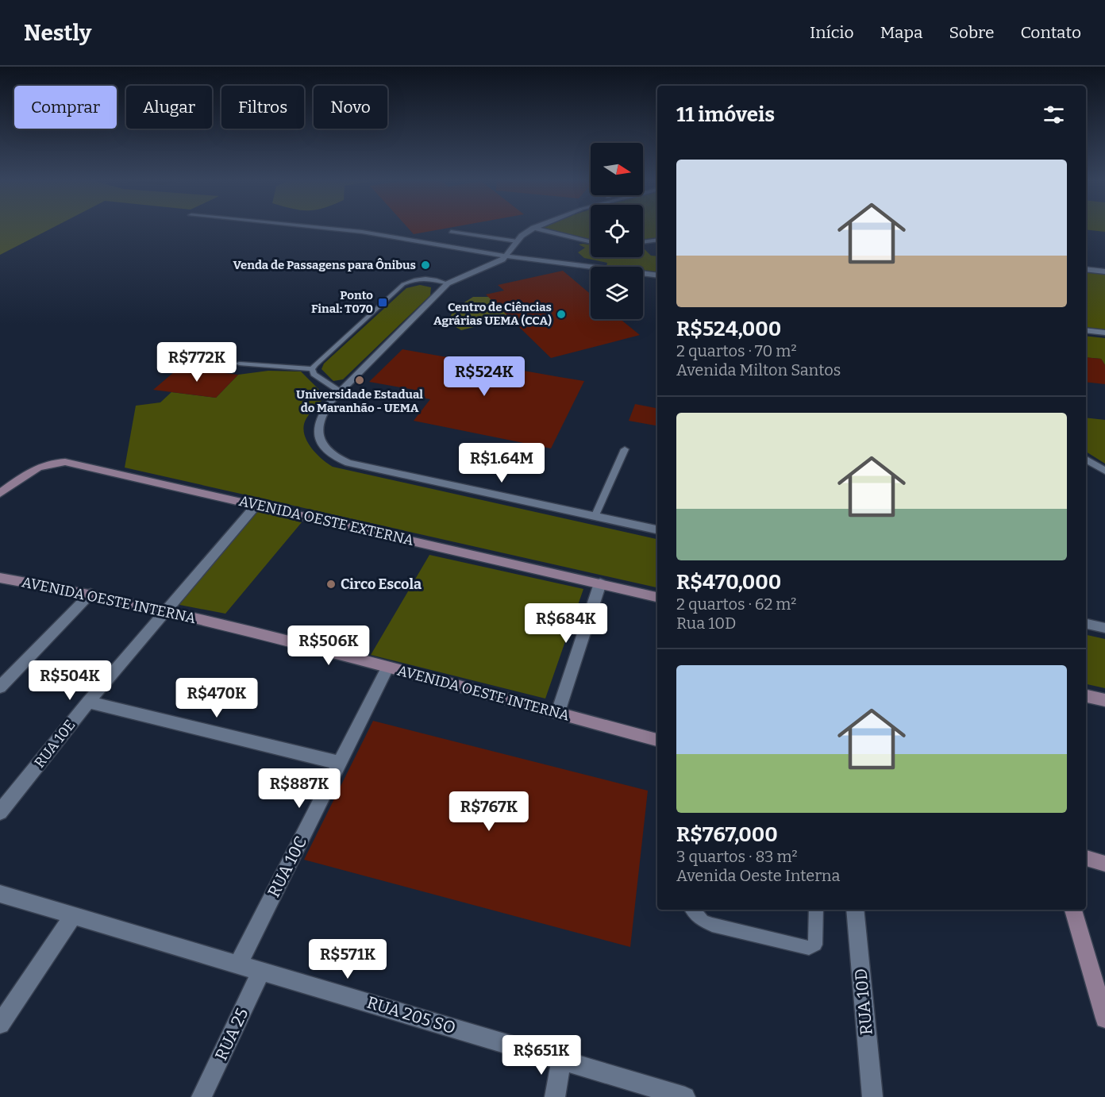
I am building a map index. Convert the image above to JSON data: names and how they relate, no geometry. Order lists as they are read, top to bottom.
{
  "streets": {
    "street": [
      "AVENIDA OESTE EXTERNA",
      "AVENIDA OESTE INTERNA",
      "RUA 10E",
      "RUA 10C",
      "RUA 10D",
      "RUA 205 SO",
      "RUA 25"
    ]
  },
  "crossings": [
    ["AVENIDA OESTE EXTERNA", "RUA 10E"],
    ["AVENIDA OESTE INTERNA", "RUA 10E"],
    ["AVENIDA OESTE INTERNA", "RUA 10C"],
    ["RUA 10C", "RUA 205 SO"],
    ["RUA 205 SO", "RUA 25"]
  ],
  "places": {
    "other": [
      "Venda de Passagens para Ônibus",
      "Centro de Ciências Agrárias UEMA (CCA)",
      "Universidade Estadual do Maranhão - UEMA",
      "Circo Escola"
    ],
    "transit": ["Ponto Final: T070"]
  },
  "north": "right",
  "page": {
    "header": "Nestly",
    "nav": [
      "Início",
      "Mapa",
      "Sobre",
      "Contato"
    ],
    "chip": [
      "Comprar",
      "Alugar",
      "Filtros",
      "Novo"
    ],
    "heading": "11 imóveis",
    "list": [
      {
        "name": "R$524,000",
        "note": "2 quartos · 70 m² · Avenida Milton Santos"
      },
      {
        "name": "R$470,000",
        "note": "2 quartos · 62 m² · Rua 10D"
      },
      {
        "name": "R$767,000",
        "note": "3 quartos · 83 m² · Avenida Oeste Interna"
      }
    ],
    "price": [
      "R$772K",
      "R$524K",
      "R$1.64M",
      "R$684K",
      "R$506K",
      "R$504K",
      "R$470K",
      "R$887K",
      "R$767K",
      "R$571K",
      "R$651K"
    ]
  }
}
